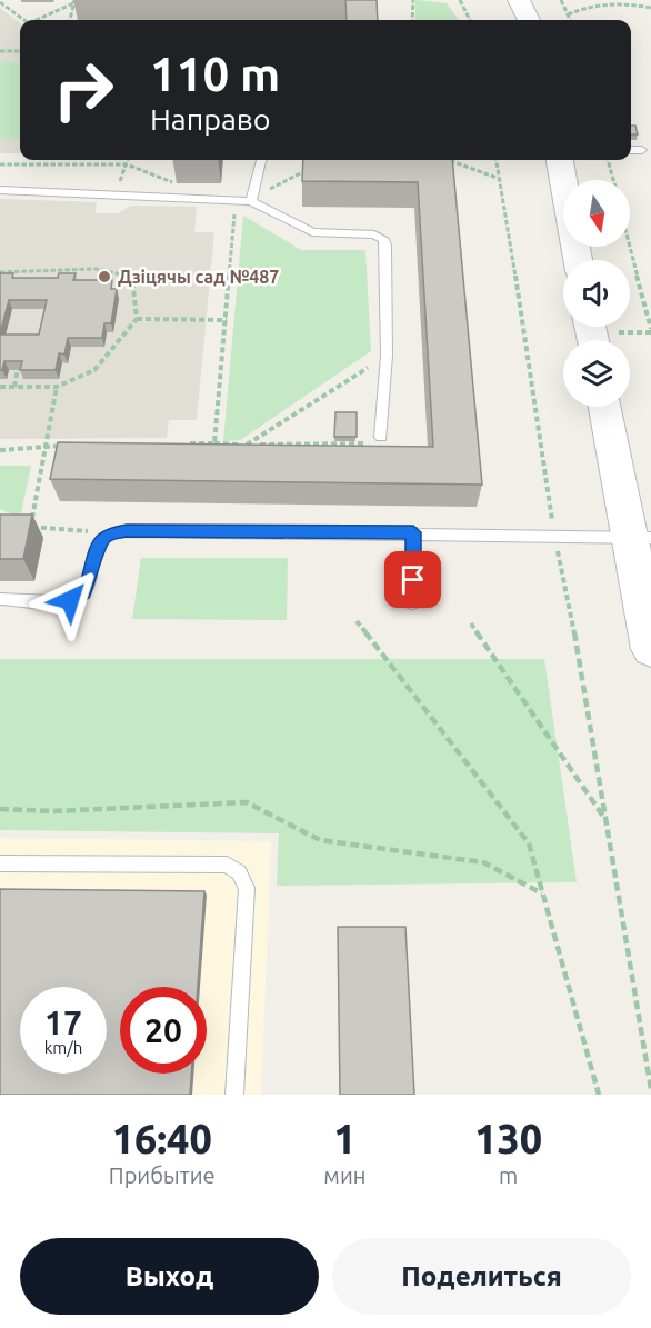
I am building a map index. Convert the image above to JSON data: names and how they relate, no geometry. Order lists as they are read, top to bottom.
{
  "places": ["Дзіцячы сад №487"],
  "north": "bottom",
  "page": {
    "turn": ["110 m", "Направо"],
    "speed": "17 km/h",
    "limit": "20",
    "eta": [
      "16:40",
      "Прибытие",
      "1",
      "мин",
      "130",
      "m"
    ],
    "buttons": ["Выход", "Поделиться"]
  }
}
